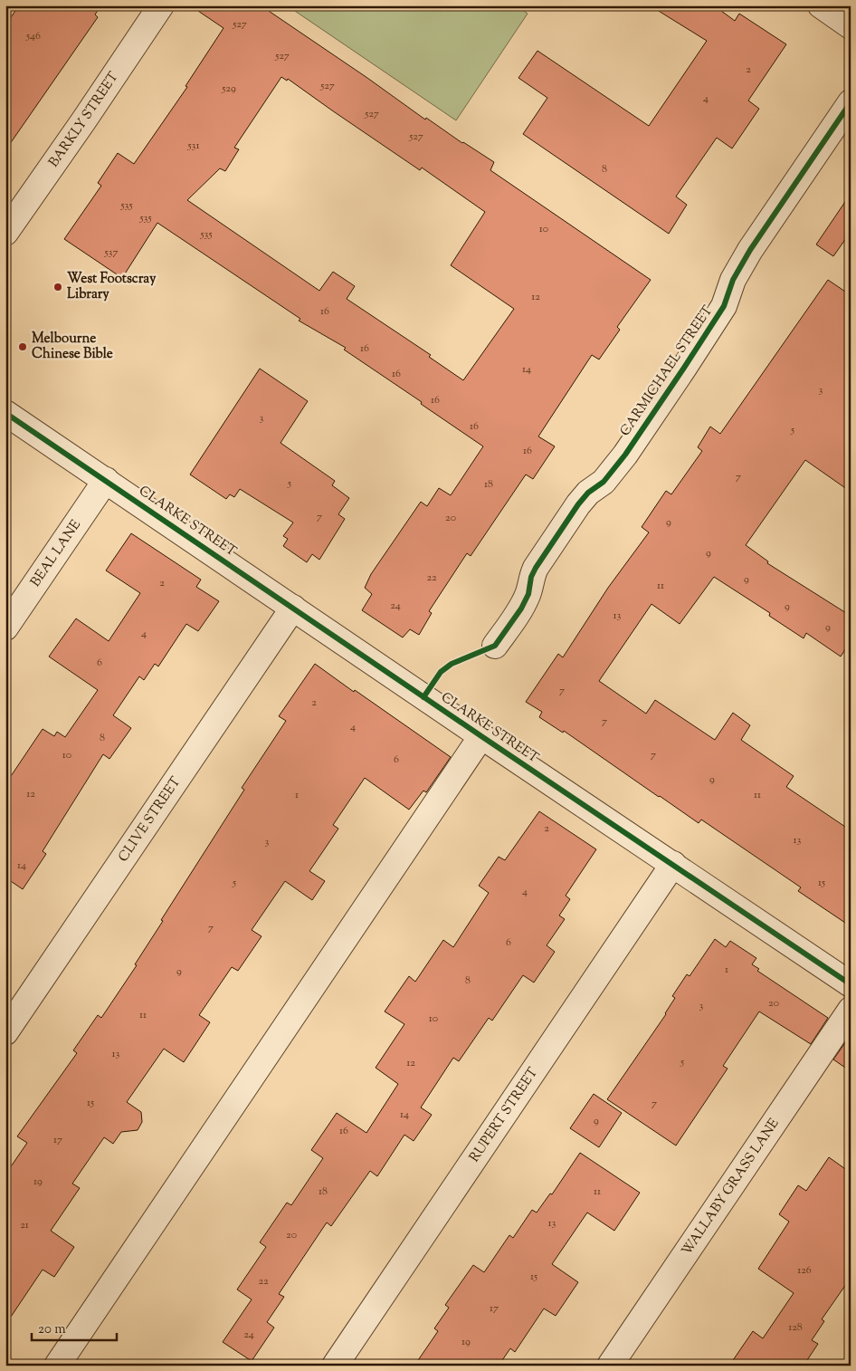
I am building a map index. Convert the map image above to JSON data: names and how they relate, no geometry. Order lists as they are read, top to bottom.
{
  "streets": {
    "street": [
      "BARKLY STREET",
      "CARMICHAEL STREET",
      "CLARKE STREET",
      "BEAL LANE",
      "CLIVE STREET",
      "RUPERT STREET",
      "WALLABY GRASS LANE"
    ]
  },
  "crossings": [
    ["CLARKE STREET", "BEAL LANE"],
    ["CLARKE STREET", "CLIVE STREET"],
    ["CLARKE STREET", "RUPERT STREET"]
  ],
  "places": ["West Footscray Library", "Melbourne Chinese Bible"],
  "house_numbers": [
    "527",
    "546",
    "527",
    "2",
    "527",
    "529",
    "4",
    "527",
    "527",
    "531",
    "8",
    "535",
    "535",
    "10",
    "535",
    "537",
    "12",
    "16",
    "16",
    "14",
    "16",
    "3",
    "16",
    "3",
    "16",
    "5",
    "16",
    "7",
    "5",
    "18",
    "7",
    "20",
    "9",
    "9",
    "22",
    "9",
    "2",
    "11",
    "24",
    "9",
    "13",
    "9",
    "4",
    "6",
    "7",
    "2",
    "7",
    "4",
    "8",
    "10",
    "7",
    "6",
    "9",
    "12",
    "1",
    "11",
    "2",
    "13",
    "3",
    "14",
    "5",
    "15",
    "4",
    "7",
    "6",
    "1",
    "9",
    "8",
    "20",
    "3",
    "11",
    "10",
    "13",
    "5",
    "12",
    "15",
    "7",
    "14",
    "9",
    "16",
    "17",
    "19",
    "18",
    "11",
    "13",
    "21",
    "20",
    "126",
    "15",
    "22",
    "17",
    "128",
    "24",
    "19"
  ],
  "scale_bar": "20 m"
}
